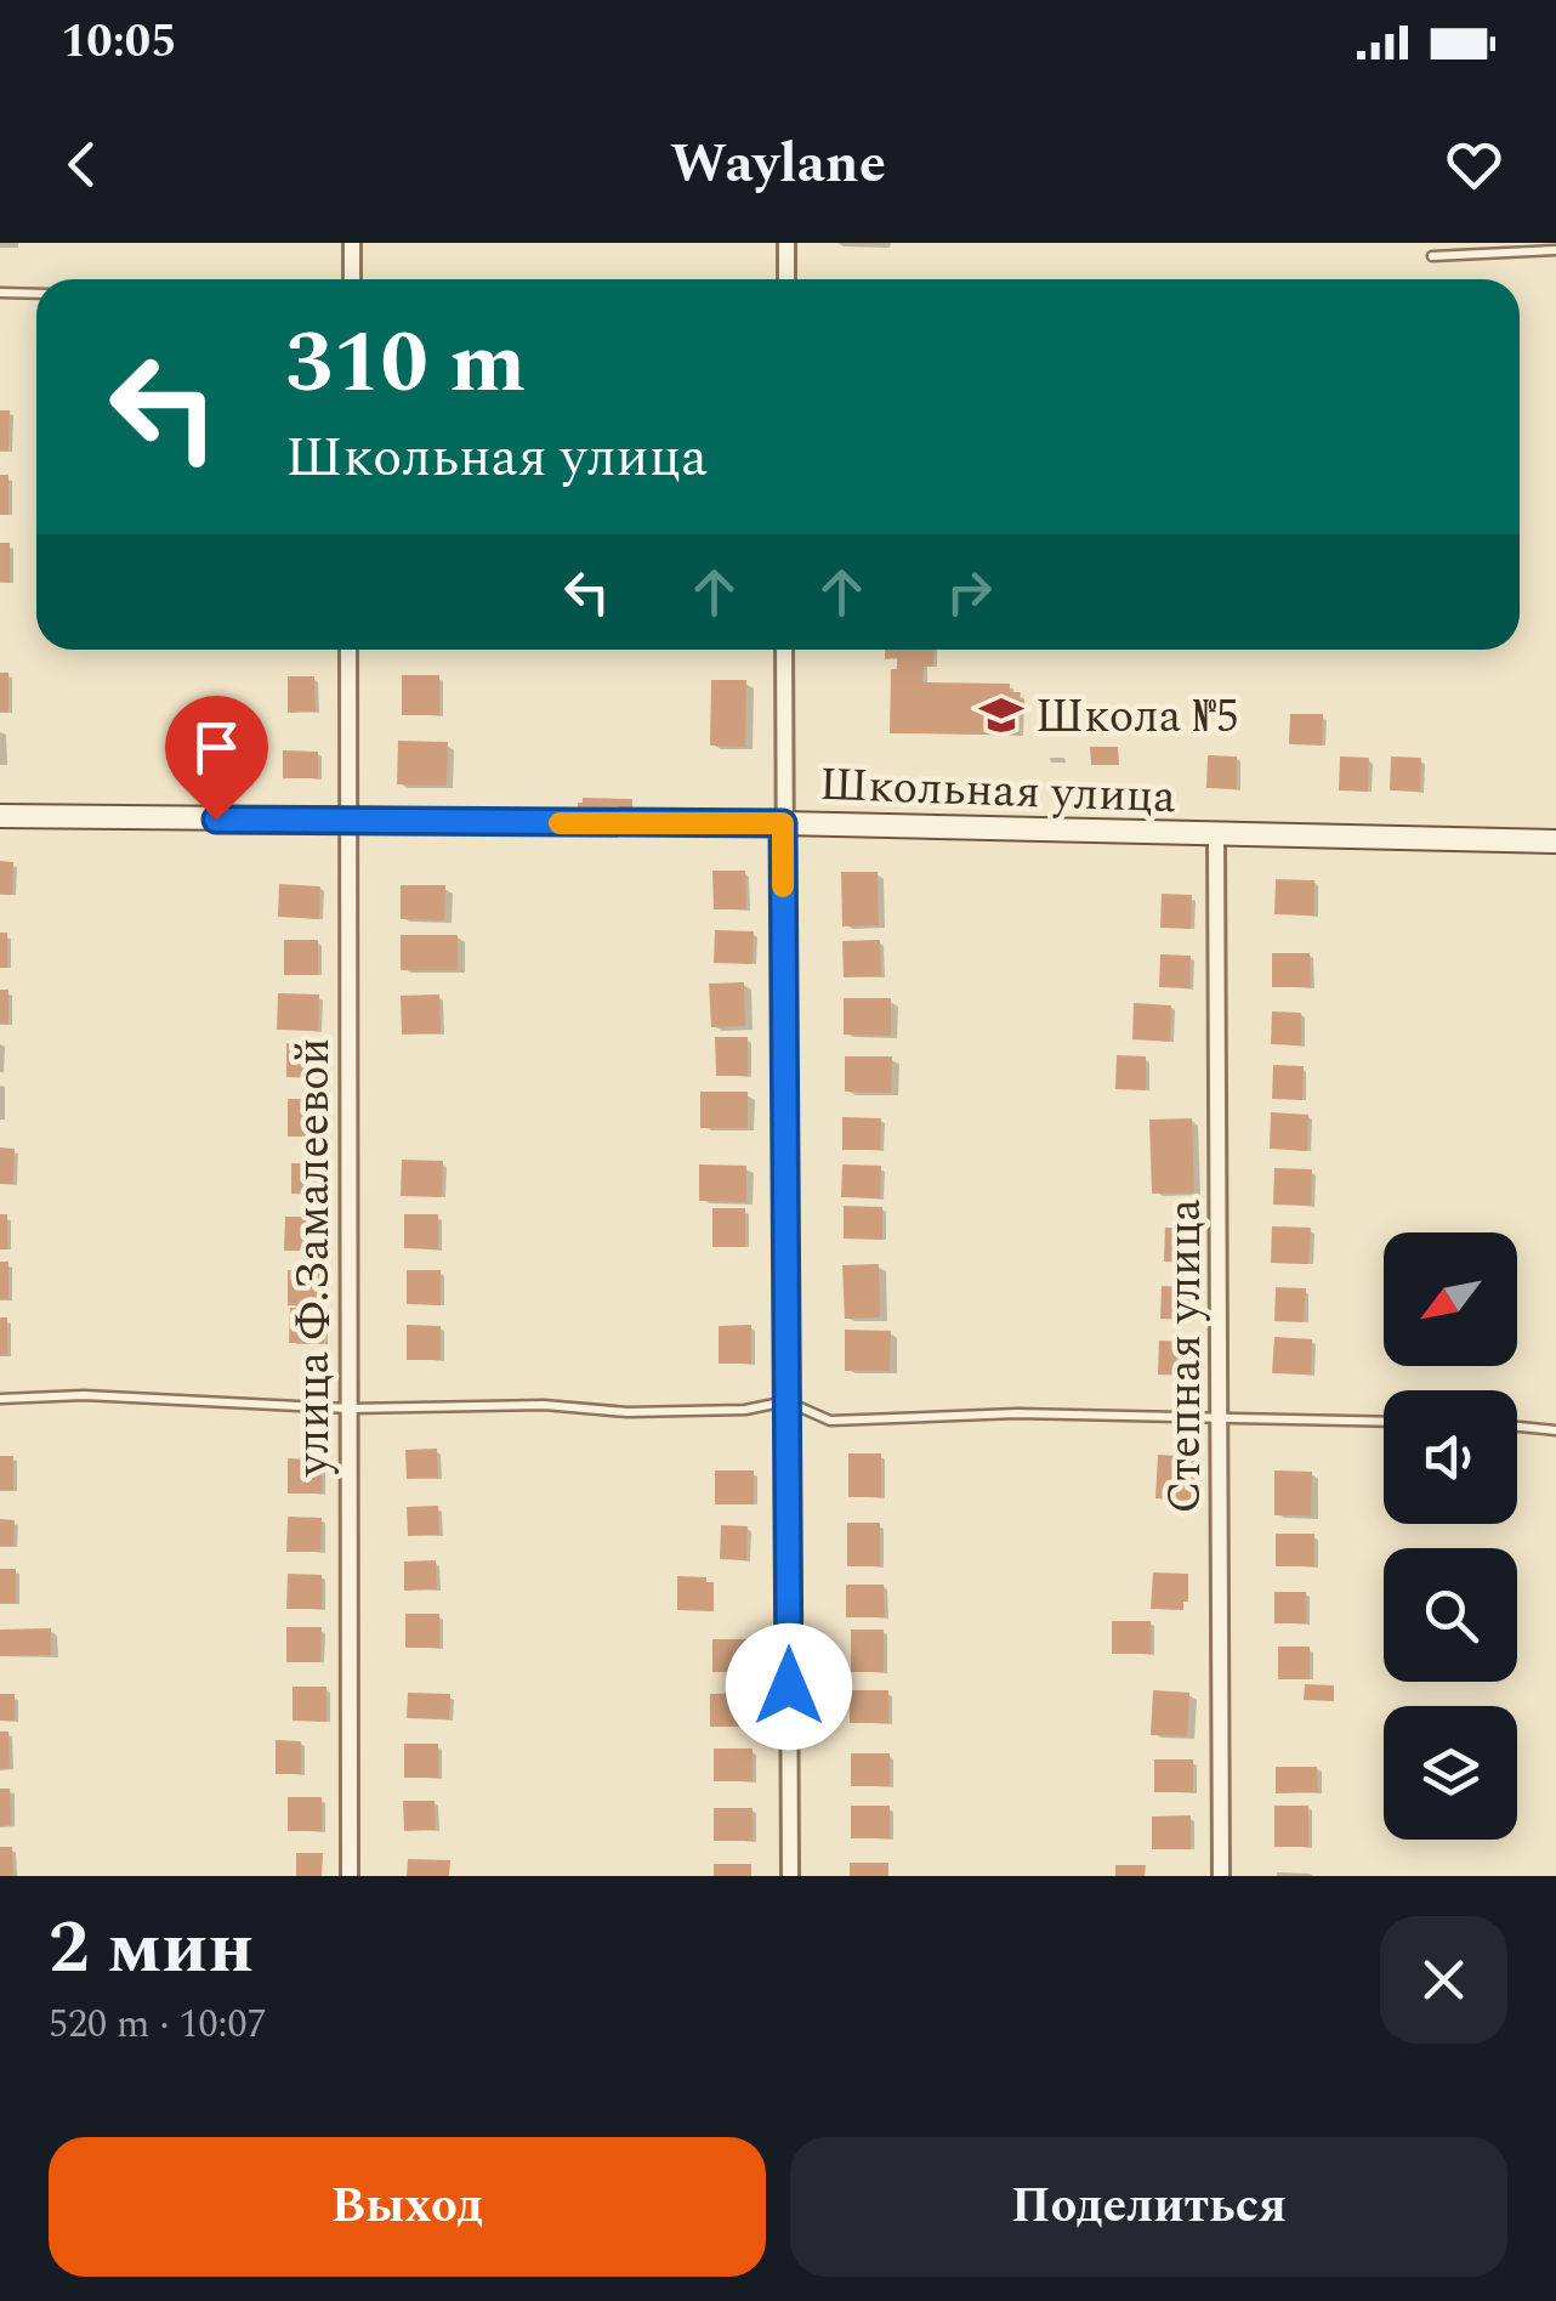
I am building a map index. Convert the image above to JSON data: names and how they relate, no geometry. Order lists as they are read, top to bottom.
{
  "streets": {
    "street": ["Школьная улица", "улица Ф.Замалеевой", "Степная улица"]
  },
  "crossings": [
    ["Школьная улица", "улица Ф.Замалеевой"],
    ["Школьная улица", "Степная улица"]
  ],
  "places": {
    "school or university": ["Школа №5"]
  },
  "north": "bottom left",
  "page": {
    "status": "10:05",
    "header": "Waylane",
    "turn": ["310 m", "Школьная улица"],
    "heading": ["2 мин", "520 m · 10:07"],
    "buttons": ["Выход", "Поделиться"]
  }
}
